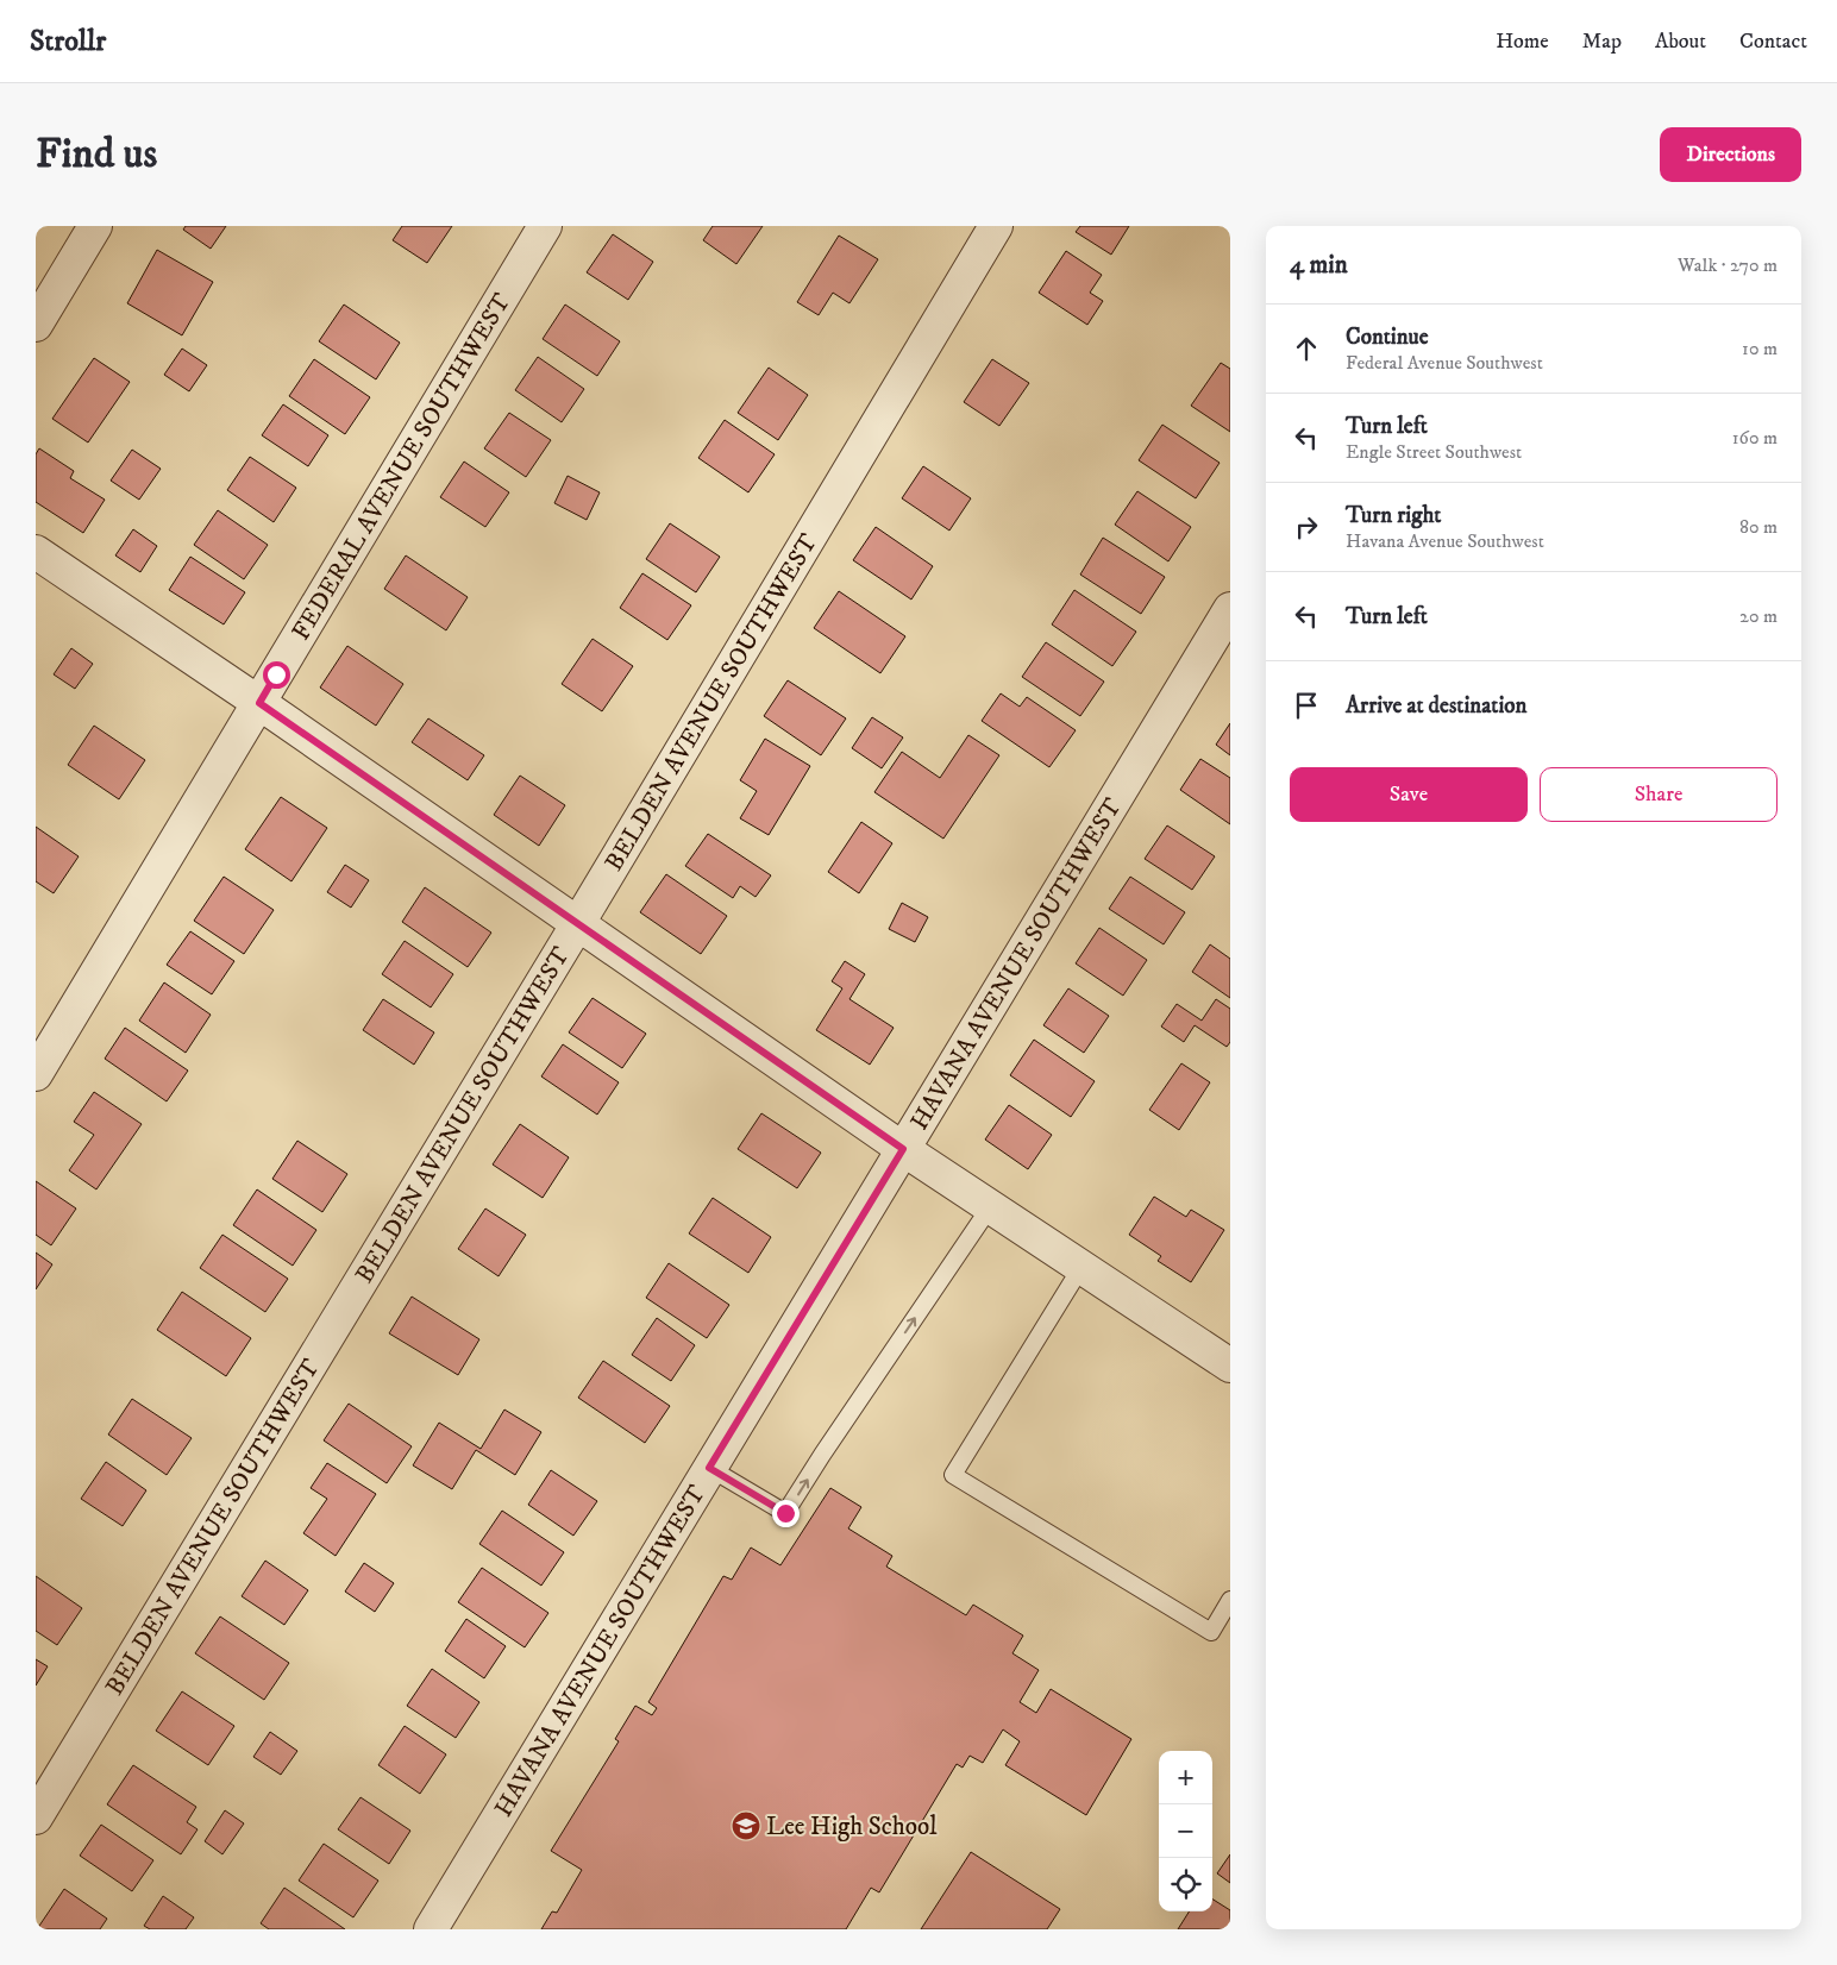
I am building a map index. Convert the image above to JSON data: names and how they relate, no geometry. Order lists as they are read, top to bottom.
{
  "streets": {
    "street": ["FEDERAL AVENUE SOUTHWEST", "BELDEN AVENUE SOUTHWEST", "HAVANA AVENUE SOUTHWEST"]
  },
  "places": {
    "school or university": ["Lee High School"]
  },
  "page": {
    "header": "Strollr",
    "nav": [
      "Home",
      "Map",
      "About",
      "Contact"
    ],
    "buttons": [
      "Directions",
      ["Save", "Share"]
    ],
    "title": "Find us",
    "heading": ["4 min", "Walk · 270 m"],
    "list": [
      ["Continue", "Federal Avenue Southwest", "10 m"],
      ["Turn left", "Engle Street Southwest", "160 m"],
      ["Turn right", "Havana Avenue Southwest", "80 m"],
      ["Turn left", "20 m"],
      "Arrive at destination"
    ],
    "map_buttons": ["+", "−"]
  }
}
